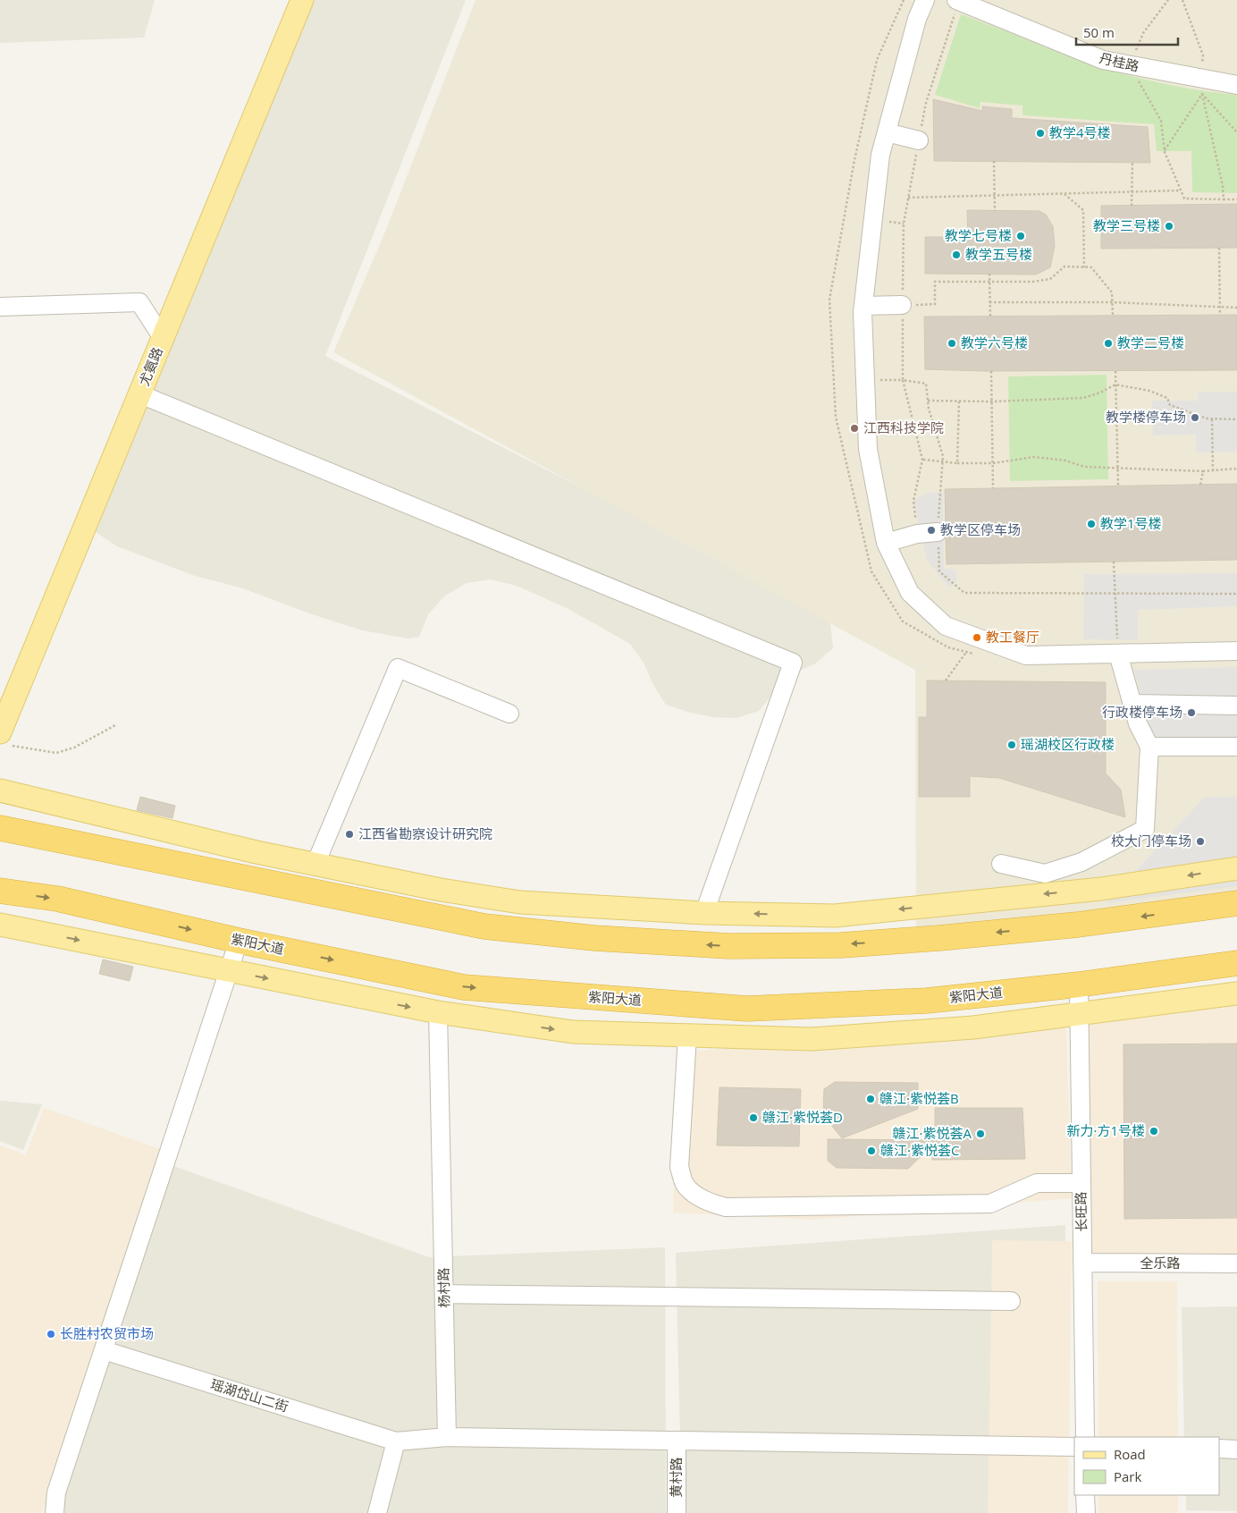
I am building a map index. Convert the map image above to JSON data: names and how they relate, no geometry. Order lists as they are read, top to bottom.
{
  "streets": {
    "highway": ["紫阳大道"],
    "main road": ["尤氨路"],
    "street": [
      "丹桂路",
      "长旺路",
      "全乐路",
      "杨村路",
      "瑶湖岱山二街",
      "黄村路"
    ]
  },
  "crossings": [
    ["紫阳大道", "长旺路"],
    ["长旺路", "全乐路"]
  ],
  "places": [
    "教学4号楼",
    "教学三号楼",
    "教学七号楼",
    "教学五号楼",
    "教学六号楼",
    "教学二号楼",
    "教学楼停车场",
    "江西科技学院",
    "教学1号楼",
    "教学区停车场",
    "教工餐厅",
    "行政楼停车场",
    "瑶湖校区行政楼",
    "江西省勘察设计研究院",
    "校大门停车场",
    "赣江·紫悦荟B",
    "赣江·紫悦荟D",
    "新力·方1号楼",
    "赣江·紫悦荟A",
    "赣江·紫悦荟C",
    "长胜村农贸市场"
  ],
  "legend": ["Road", "Park"],
  "scale_bar": "50 m"
}
